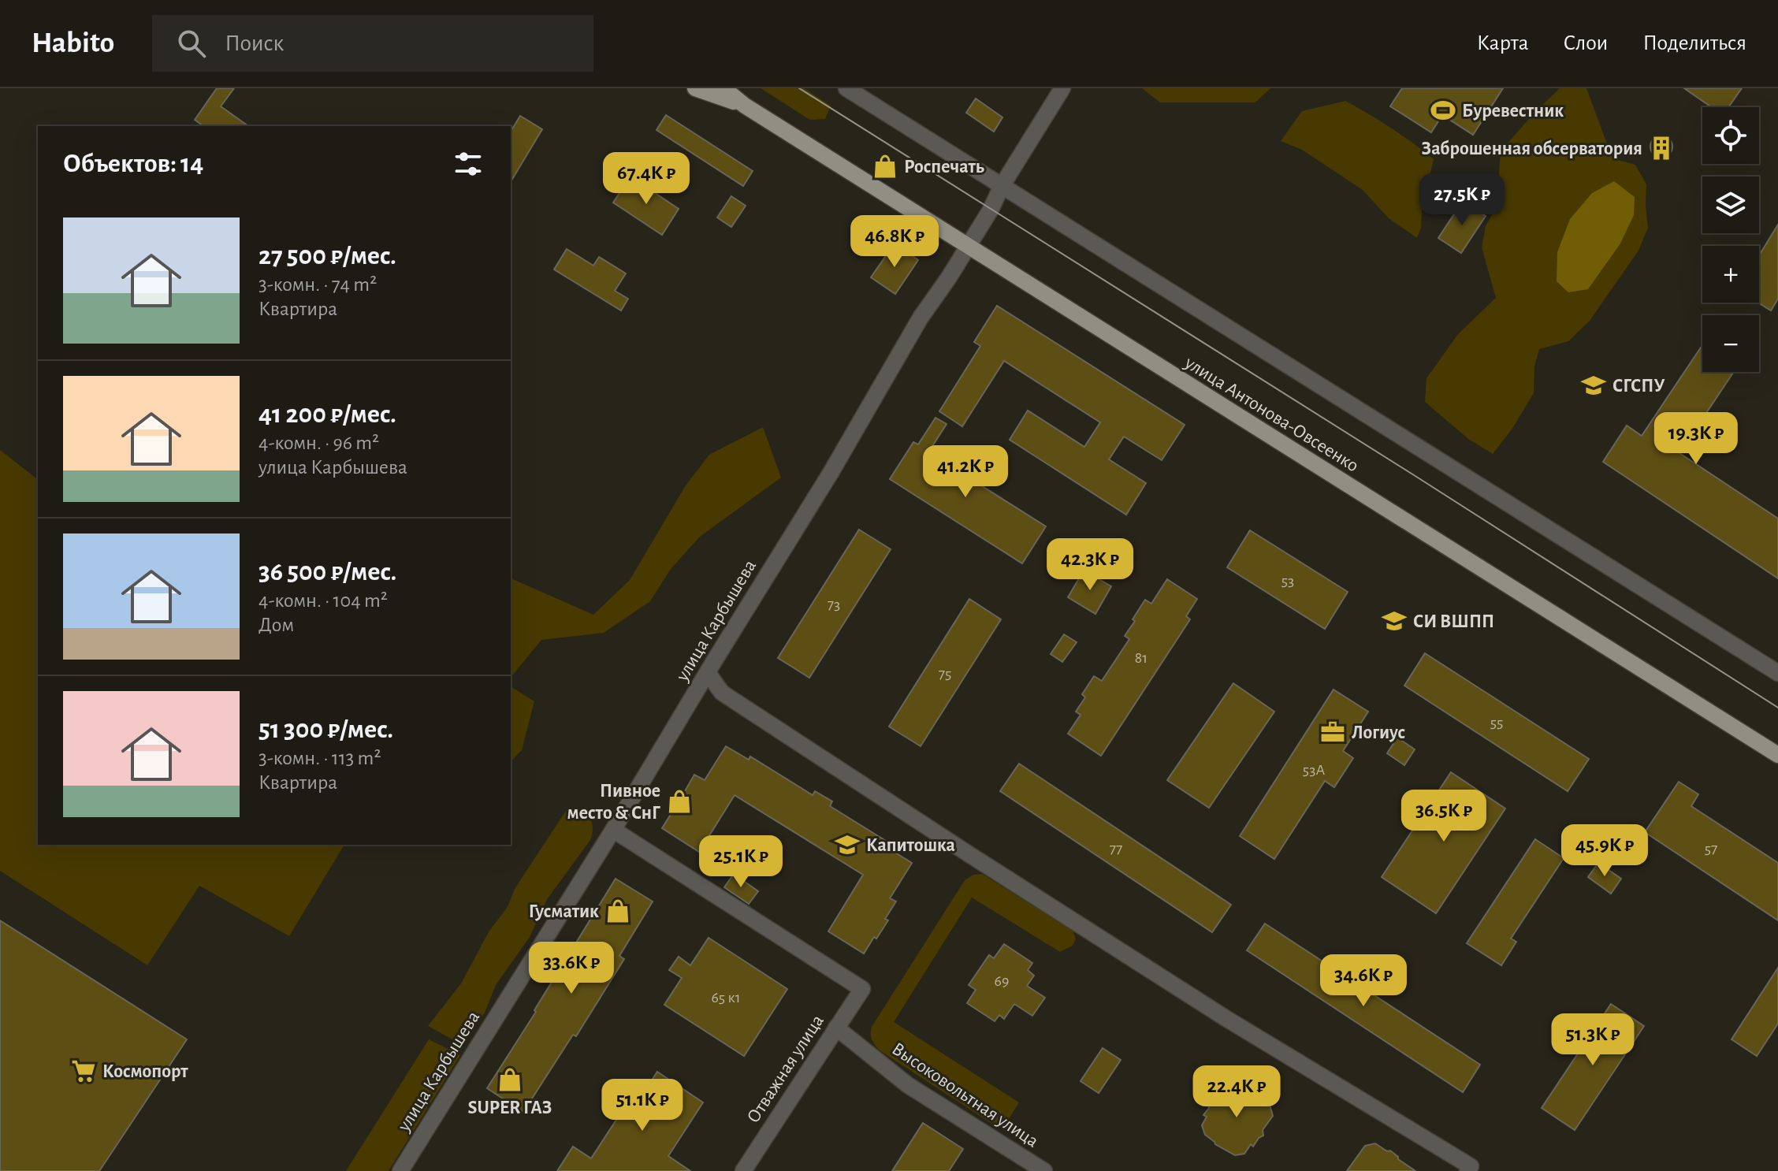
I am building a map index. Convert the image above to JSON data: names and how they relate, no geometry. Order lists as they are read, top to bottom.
{
  "streets": {
    "main road": ["улица Антонова-Овсеенко"],
    "street": ["улица Карбышева", "Отважная улица", "Высоковольтная улица"]
  },
  "crossings": [
    ["улица Антонова-Овсеенко", "улица Карбышева"],
    ["улица Карбышева", "Отважная улица"],
    ["Отважная улица", "Высоковольтная улица"]
  ],
  "places": {
    "sports": ["Буревестник"],
    "building": ["Заброшенная обсерватория"],
    "shop": [
      "Роспечать",
      "Пивное место & СнГ",
      "Гусматик",
      "SUPER ГАЗ"
    ],
    "school or university": ["СГСПУ", "СИ ВШПП", "Капитошка"],
    "office": ["Логиус"],
    "supermarket": ["Космопорт"]
  },
  "house_numbers": [
    "53",
    "73",
    "81",
    "75",
    "55",
    "53А",
    "77",
    "57",
    "69",
    "65 к1"
  ],
  "page": {
    "header": "Habito",
    "search": "Поиск",
    "nav": ["Карта", "Слои", "Поделиться"],
    "map_buttons": ["+", "−"],
    "heading": "Объектов: 14",
    "price": [
      "67.4K ₽",
      "27.5K ₽",
      "46.8K ₽",
      "19.3K ₽",
      "41.2K ₽",
      "42.3K ₽",
      "36.5K ₽",
      "45.9K ₽",
      "25.1K ₽",
      "33.6K ₽",
      "34.6K ₽",
      "51.3K ₽",
      "22.4K ₽",
      "51.1K ₽"
    ],
    "list": [
      {
        "name": "27 500 ₽/мес.",
        "note": "3-комн. · 74 m² · Квартира"
      },
      {
        "name": "41 200 ₽/мес.",
        "note": "4-комн. · 96 m² · улица Карбышева"
      },
      {
        "name": "36 500 ₽/мес.",
        "note": "4-комн. · 104 m² · Дом"
      },
      {
        "name": "51 300 ₽/мес.",
        "note": "3-комн. · 113 m² · Квартира"
      }
    ]
  }
}
